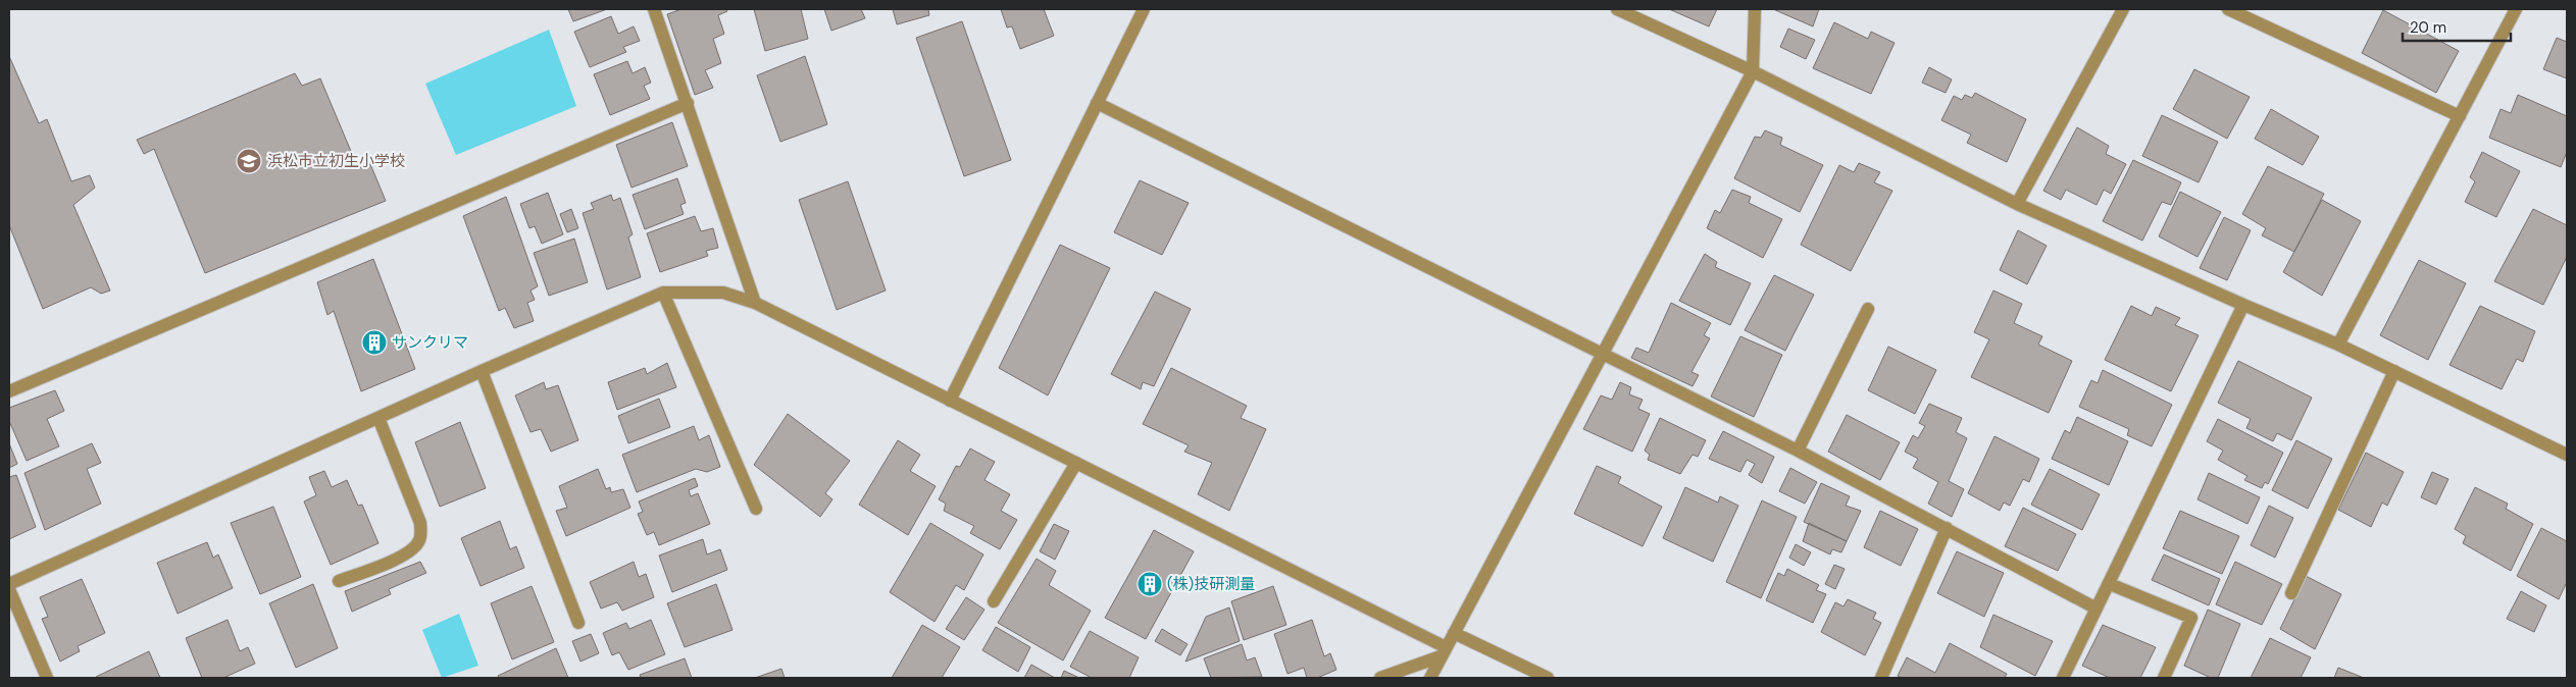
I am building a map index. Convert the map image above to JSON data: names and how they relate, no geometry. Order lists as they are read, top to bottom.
{
  "places": {
    "school or university": ["浜松市立初生小学校"],
    "building": ["サンクリマ", "(株)技研測量"]
  },
  "scale_bar": "20 m"
}
